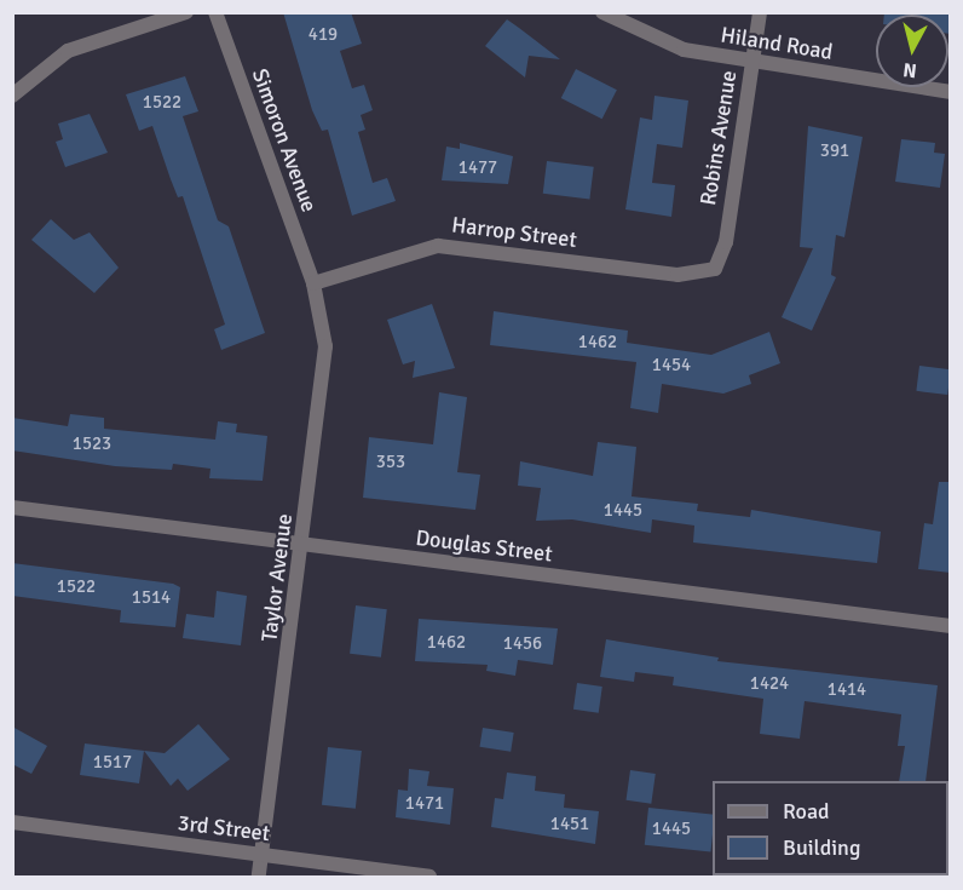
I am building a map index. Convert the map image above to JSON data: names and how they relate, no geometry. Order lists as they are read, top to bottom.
{
  "streets": {
    "street": [
      "Hiland Road",
      "Robins Avenue",
      "Simoron Avenue",
      "Harrop Street",
      "Douglas Street",
      "Taylor Avenue",
      "3rd Street"
    ]
  },
  "crossings": [
    ["Hiland Road", "Robins Avenue"],
    ["Robins Avenue", "Harrop Street"],
    ["Simoron Avenue", "Harrop Street"],
    ["Simoron Avenue", "Taylor Avenue"],
    ["Harrop Street", "Taylor Avenue"],
    ["Douglas Street", "Taylor Avenue"],
    ["Taylor Avenue", "3rd Street"]
  ],
  "house_numbers": [
    "419",
    "1522",
    "391",
    "1477",
    "1462",
    "1454",
    "1523",
    "353",
    "1445",
    "1522",
    "1514",
    "1462",
    "1456",
    "1424",
    "1414",
    "1517",
    "1471",
    "1451",
    "1445"
  ],
  "legend": ["Road", "Building"],
  "north": "bottom"
}
